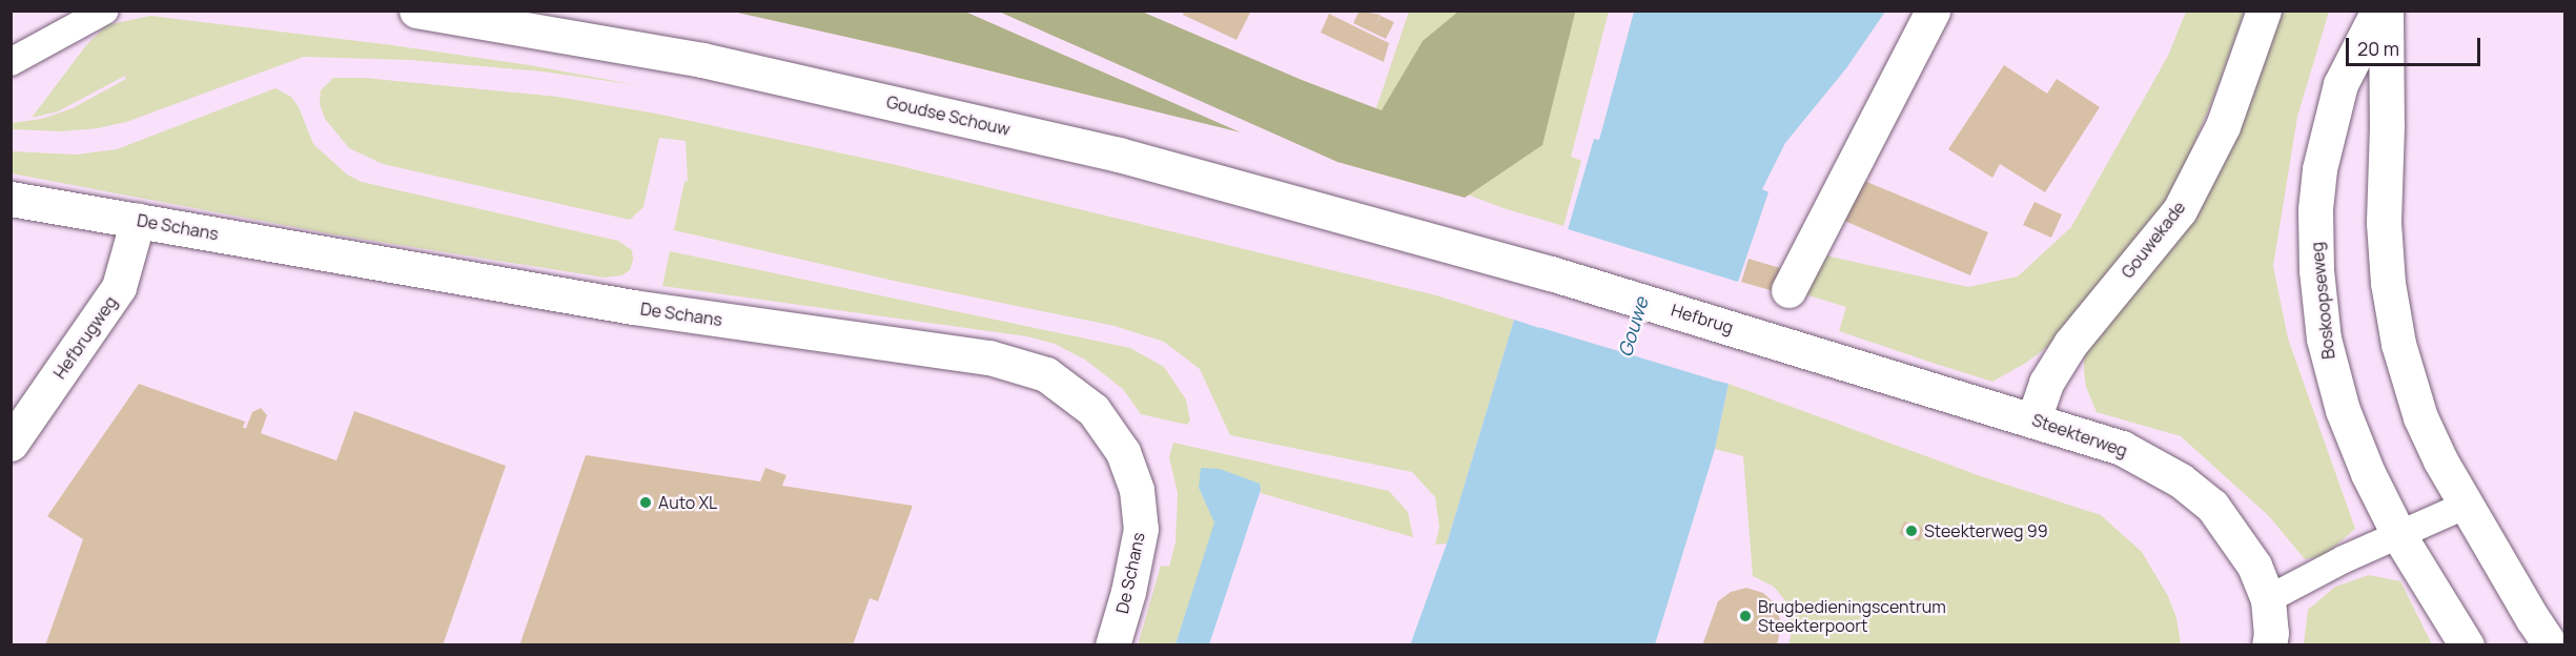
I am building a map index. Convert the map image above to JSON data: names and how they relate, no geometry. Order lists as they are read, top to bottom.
{
  "streets": {
    "main road": [
      "Goudse Schouw",
      "De Schans",
      "Gouwekade",
      "Boskoopseweg",
      "Hefbrug",
      "Hefbrugweg",
      "Steekterweg"
    ]
  },
  "crossings": [
    ["Goudse Schouw", "Hefbrug"],
    ["De Schans", "Hefbrugweg"],
    ["Gouwekade", "Steekterweg"],
    ["Hefbrug", "Steekterweg"]
  ],
  "water": ["Gouwe"],
  "places": ["Auto XL", "Steekterweg 99", "Brugbedieningscentrum Steekterpoort"],
  "scale_bar": "20 m"
}
